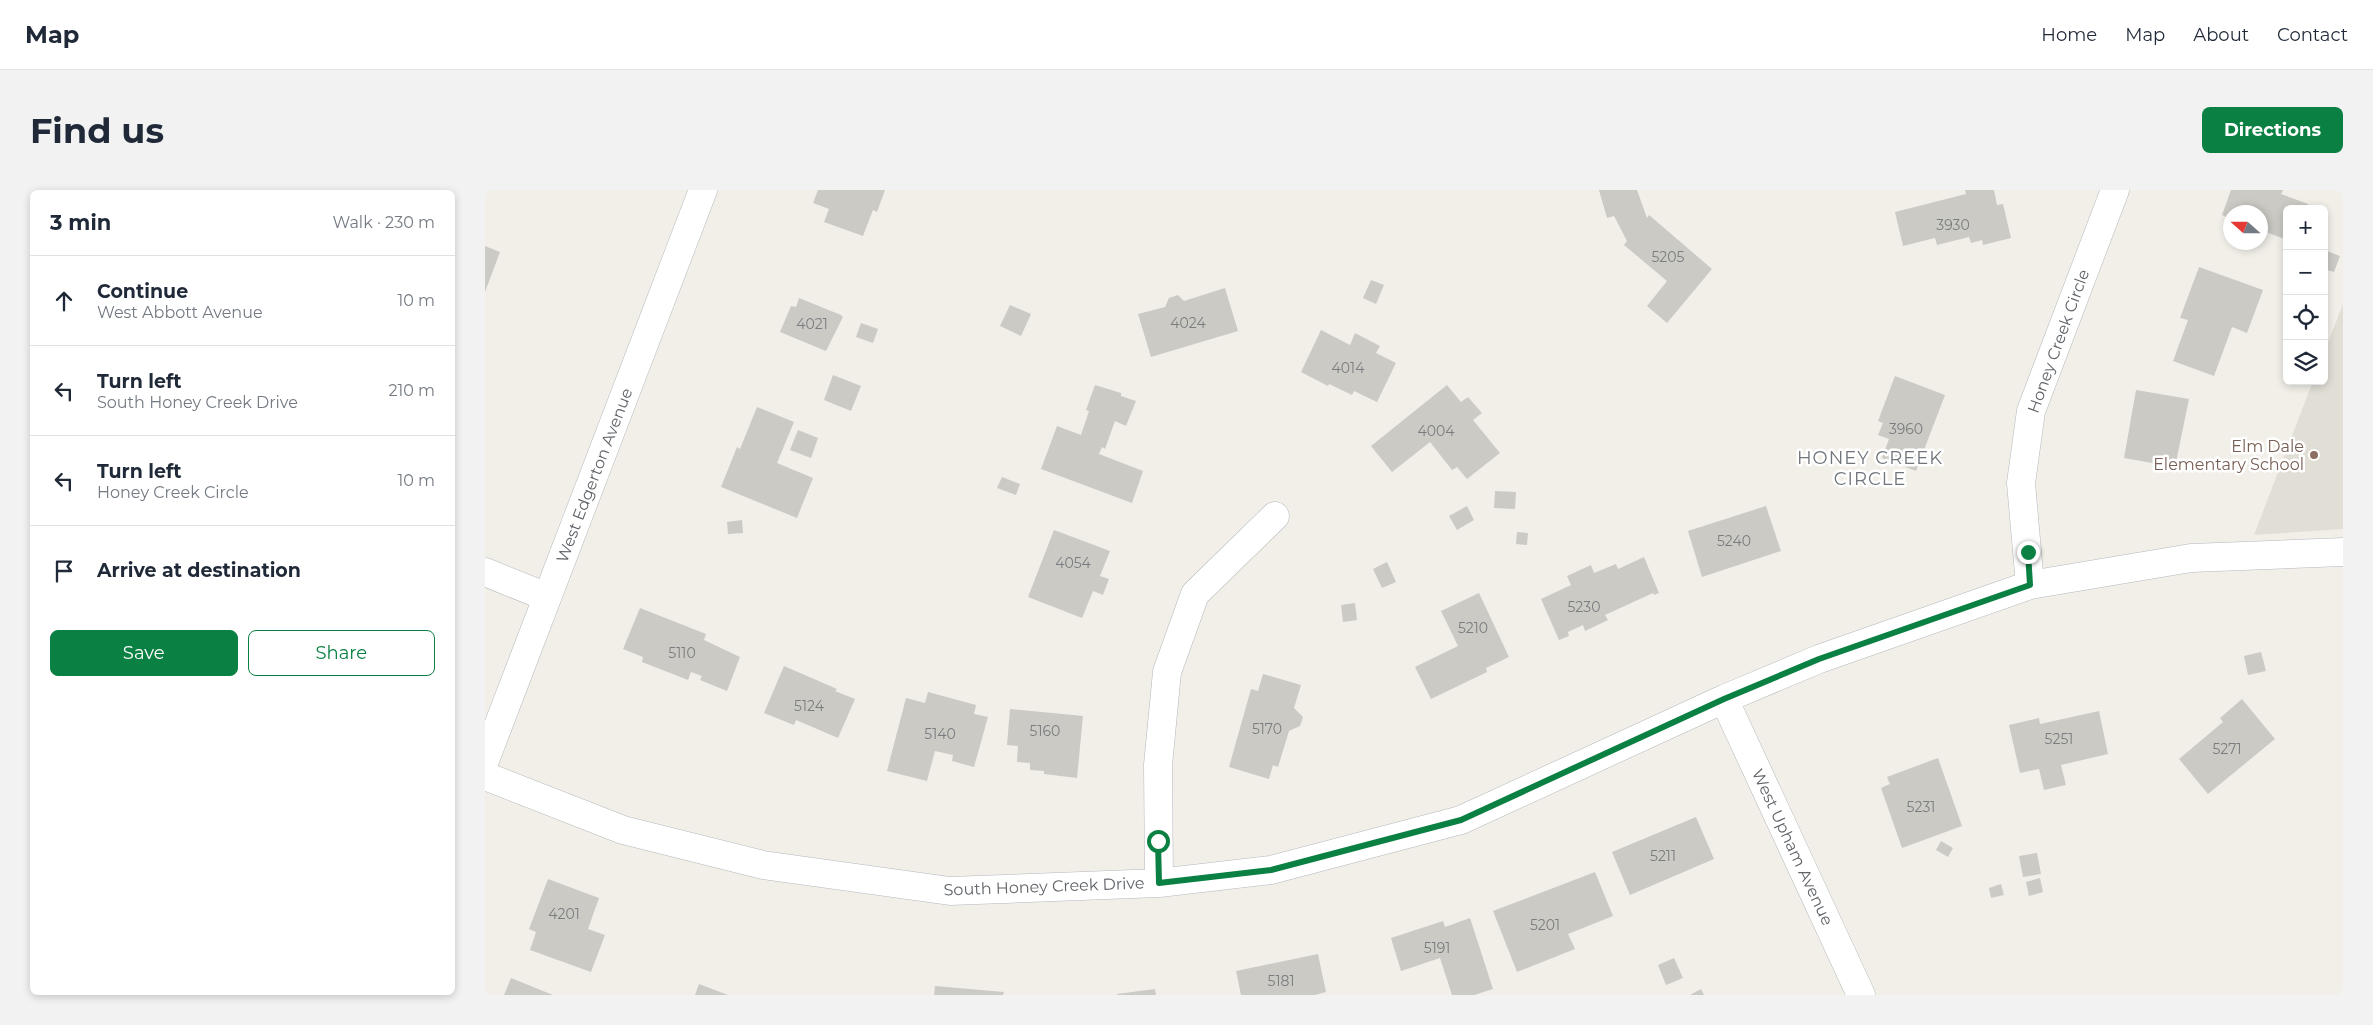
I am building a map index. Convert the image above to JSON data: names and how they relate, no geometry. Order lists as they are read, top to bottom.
{
  "streets": {
    "street": [
      "Honey Creek Circle",
      "West Edgerton Avenue",
      "West Upham Avenue",
      "South Honey Creek Drive"
    ]
  },
  "crossings": [
    ["Honey Creek Circle", "South Honey Creek Drive"],
    ["West Upham Avenue", "South Honey Creek Drive"]
  ],
  "districts": ["HONEY CREEK CIRCLE"],
  "places": ["Elm Dale Elementary School"],
  "house_numbers": [
    "3930",
    "5205",
    "4024",
    "4021",
    "4014",
    "3960",
    "4004",
    "5240",
    "4054",
    "5230",
    "5210",
    "5110",
    "5124",
    "5170",
    "5160",
    "5140",
    "5251",
    "5271",
    "5231",
    "5211",
    "4201",
    "5201",
    "5191",
    "5181"
  ],
  "north": "left",
  "page": {
    "header": "Map",
    "nav": [
      "Home",
      "Map",
      "About",
      "Contact"
    ],
    "buttons": [
      "Directions",
      ["Save", "Share"]
    ],
    "title": "Find us",
    "heading": ["3 min", "Walk · 230 m"],
    "map_buttons": ["+", "−"],
    "list": [
      ["Continue", "West Abbott Avenue", "10 m"],
      ["Turn left", "South Honey Creek Drive", "210 m"],
      ["Turn left", "Honey Creek Circle", "10 m"],
      "Arrive at destination"
    ]
  }
}
